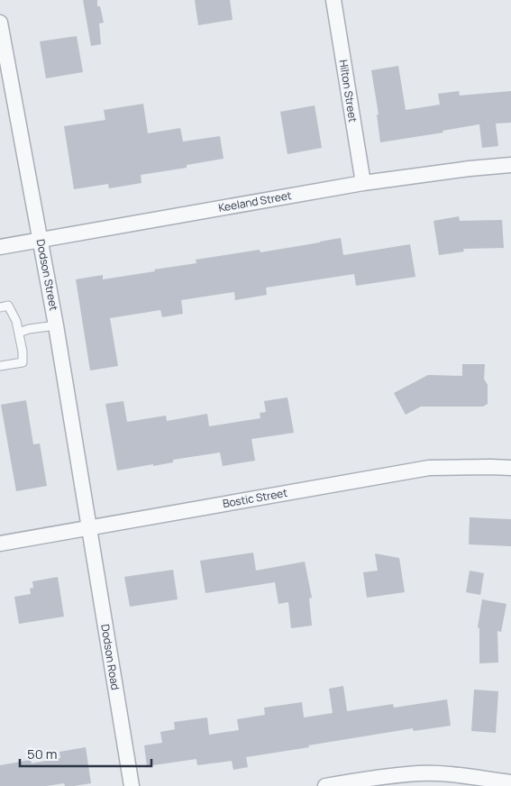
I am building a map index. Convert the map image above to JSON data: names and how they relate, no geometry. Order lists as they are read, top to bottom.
{
  "streets": {
    "street": [
      "Hilton Street",
      "Keeland Street",
      "Dodson Street",
      "Bostic Street",
      "Dodson Road"
    ]
  },
  "crossings": [
    ["Hilton Street", "Keeland Street"],
    ["Keeland Street", "Dodson Street"],
    ["Dodson Street", "Bostic Street"],
    ["Dodson Street", "Dodson Road"],
    ["Bostic Street", "Dodson Road"]
  ],
  "scale_bar": "50 m"
}
